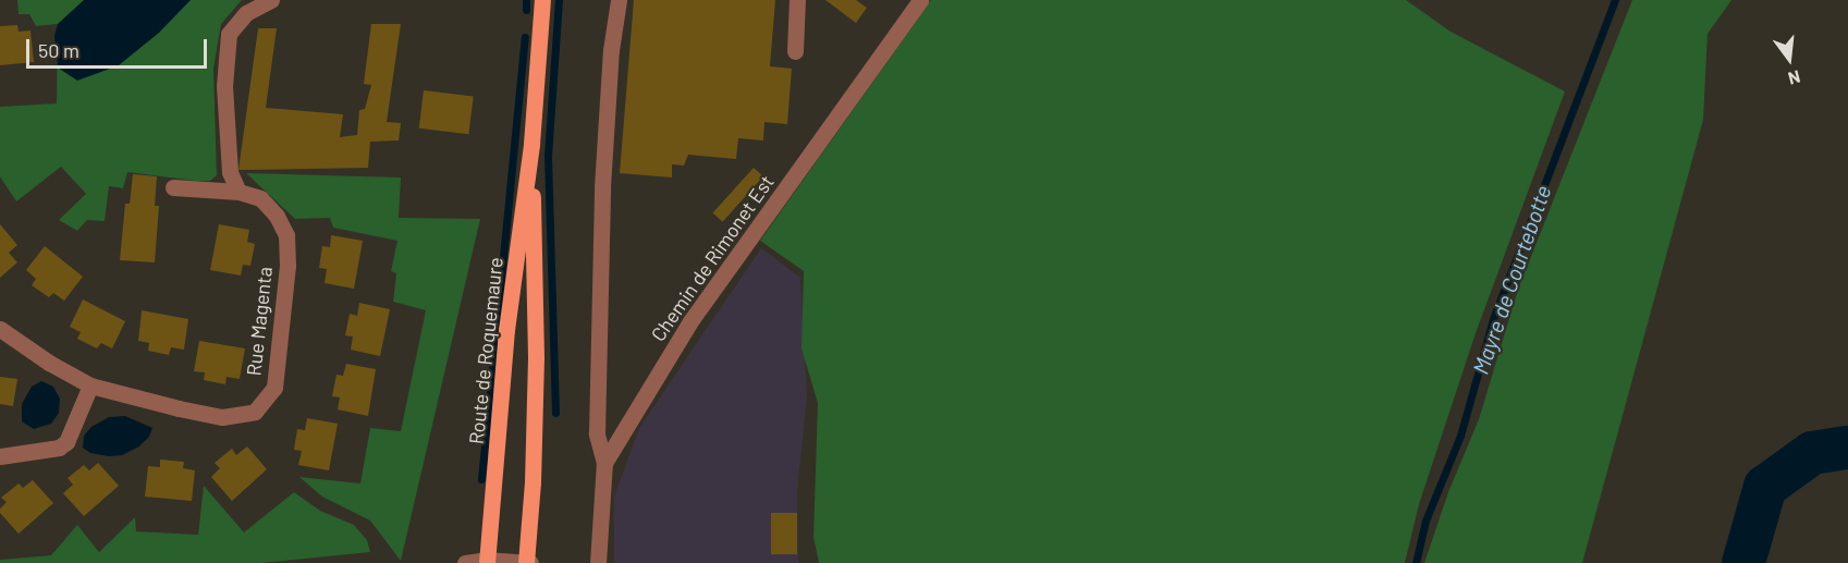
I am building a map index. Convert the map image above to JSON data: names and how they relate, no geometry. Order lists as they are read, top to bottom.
{
  "streets": {
    "main road": ["Route de Roquemaure"],
    "street": ["Chemin de Rimonet Est", "Rue Magenta"]
  },
  "water": ["Mayre de Courtebotte"],
  "scale_bar": "50 m",
  "north": "bottom"
}
